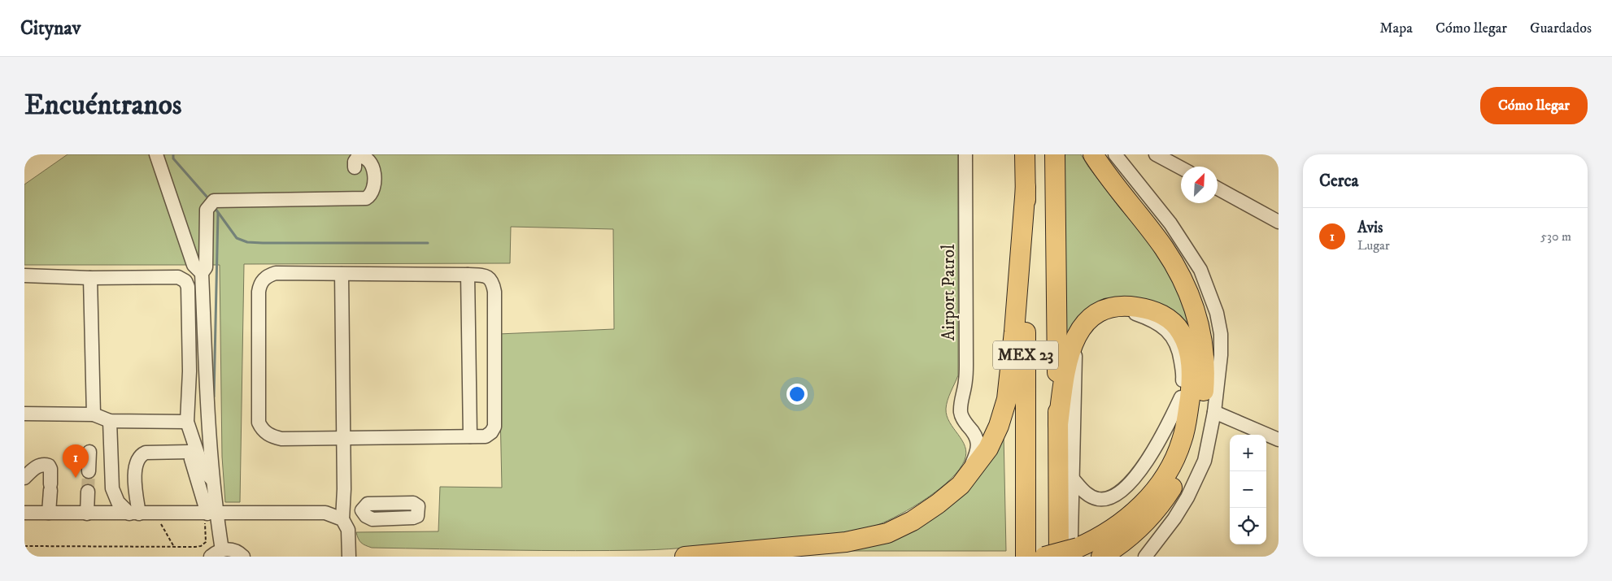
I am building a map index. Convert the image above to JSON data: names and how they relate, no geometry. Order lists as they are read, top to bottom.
{
  "streets": {
    "highway": ["MEX 23"],
    "street": ["Airport Patrol"]
  },
  "north": "top right",
  "page": {
    "header": "Citynav",
    "nav": ["Mapa", "Cómo llegar", "Guardados"],
    "buttons": "Cómo llegar",
    "title": "Encuéntranos",
    "heading": "Cerca",
    "list": [
      {
        "mark": "1",
        "name": "Avis",
        "note": "Lugar",
        "value": "530 m"
      }
    ],
    "map_buttons": ["+", "−"],
    "pins": "1"
  }
}
